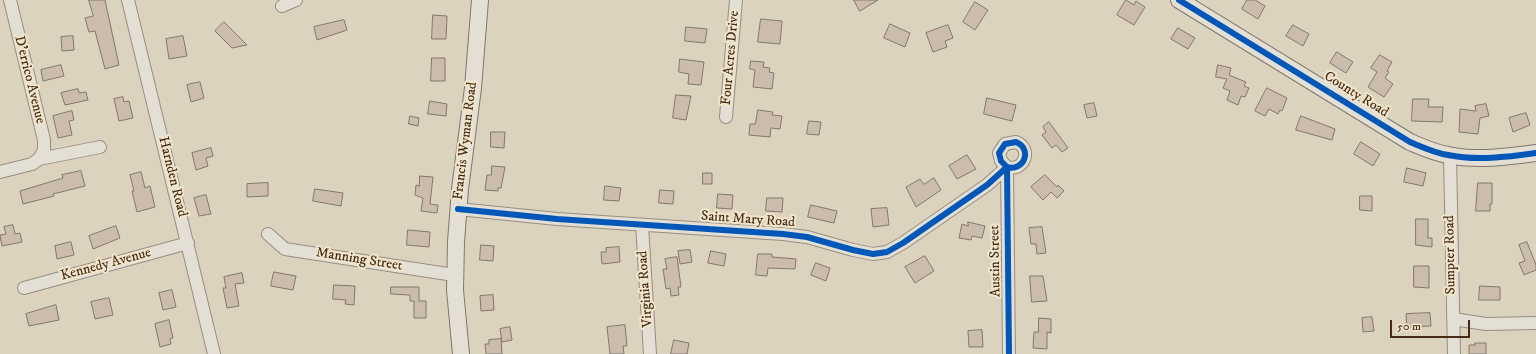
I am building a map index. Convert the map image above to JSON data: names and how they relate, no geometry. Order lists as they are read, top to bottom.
{
  "streets": {
    "street": [
      "Four Acres Drive",
      "D'errico Avenue",
      "County Road",
      "Francis Wyman Road",
      "Harnden Road",
      "Saint Mary Road",
      "Sumpter Road",
      "Manning Street",
      "Austin Street",
      "Kennedy Avenue",
      "Virginia Road"
    ]
  },
  "crossings": [
    ["County Road", "Sumpter Road"],
    ["Francis Wyman Road", "Saint Mary Road"],
    ["Francis Wyman Road", "Manning Street"],
    ["Harnden Road", "Kennedy Avenue"],
    ["Saint Mary Road", "Austin Street"],
    ["Saint Mary Road", "Virginia Road"]
  ],
  "scale_bar": "50 m"
}
